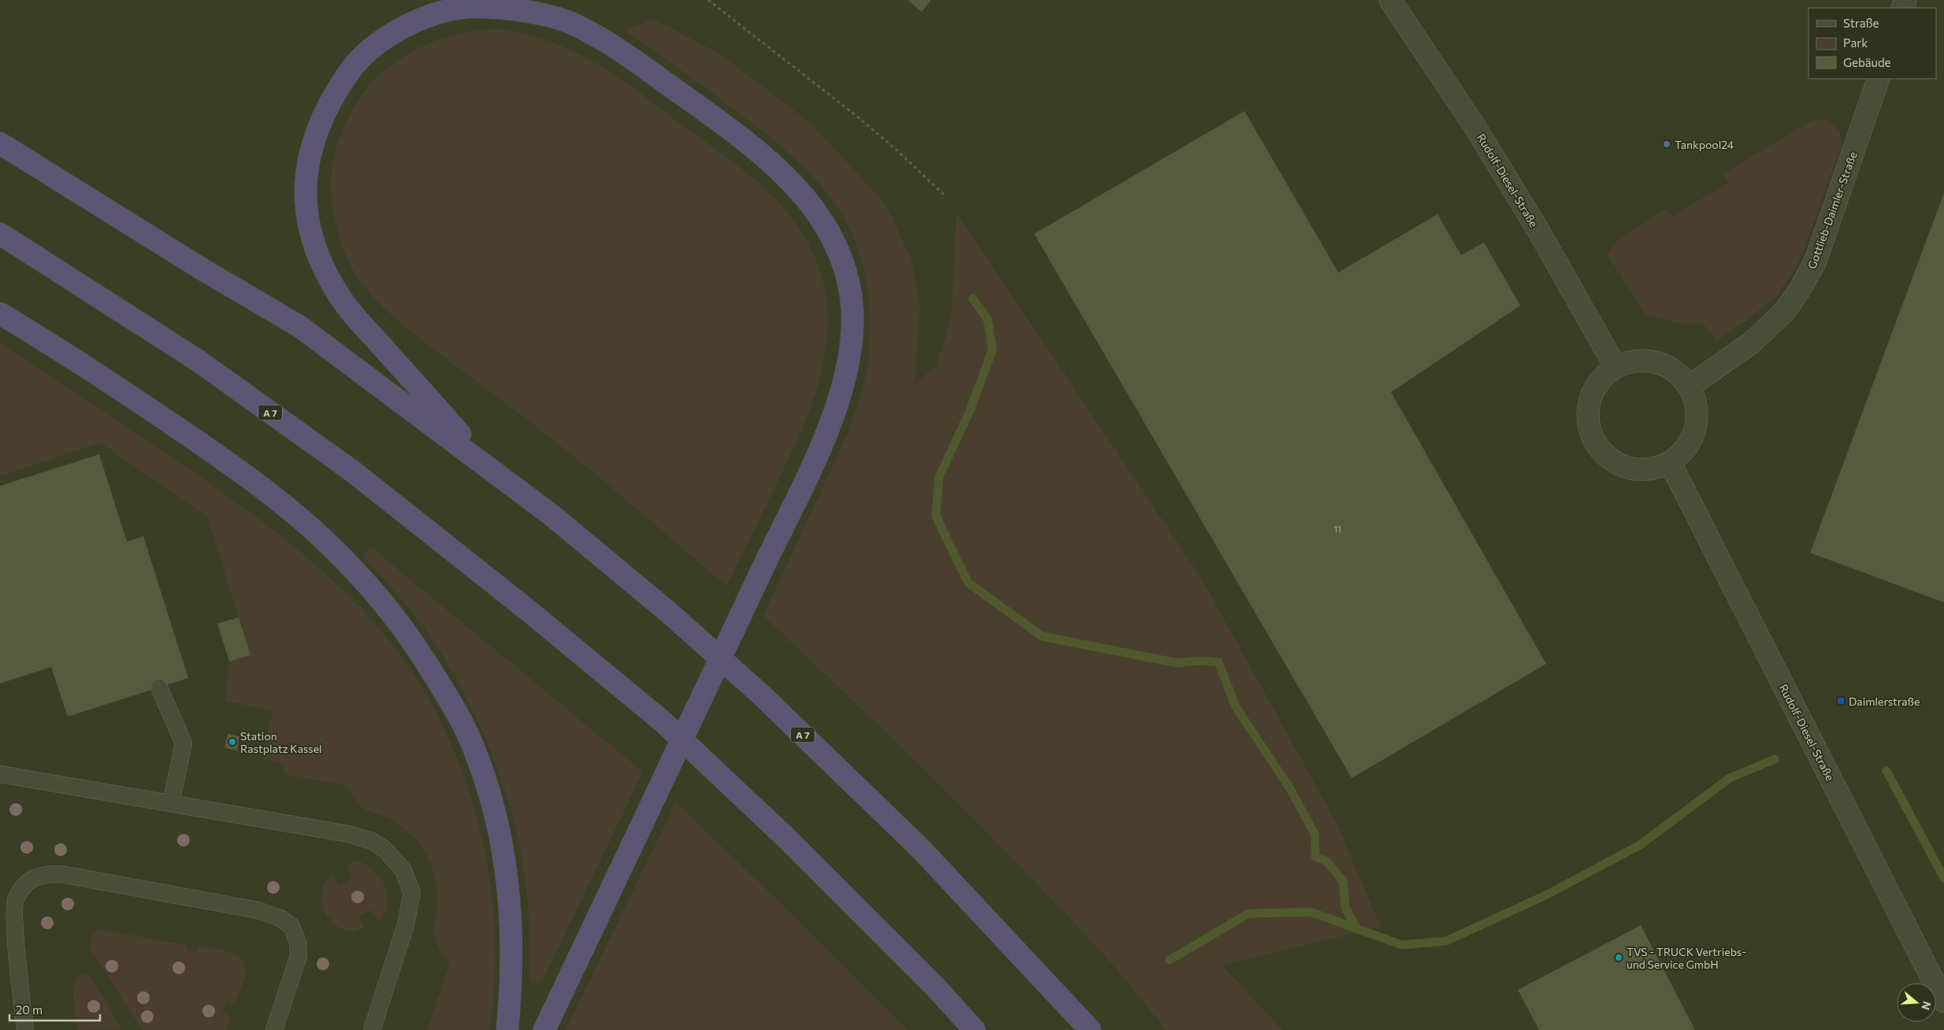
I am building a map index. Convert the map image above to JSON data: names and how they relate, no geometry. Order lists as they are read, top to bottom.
{
  "streets": {
    "highway": ["A 7"],
    "street": ["Rudolf-Diesel-Straße", "Gottlieb-Daimler-Straße"]
  },
  "crossings": [
    ["Rudolf-Diesel-Straße", "Gottlieb-Daimler-Straße"]
  ],
  "places": {
    "other": ["Tankpool24", "Station Rastplatz Kassel", "TVS - TRUCK Vertriebs- und Service GmbH"],
    "transit": ["Daimlerstraße"]
  },
  "house_numbers": ["11"],
  "legend": ["Straße", "Park", "Gebäude"],
  "scale_bar": "20 m",
  "north": "right"
}
